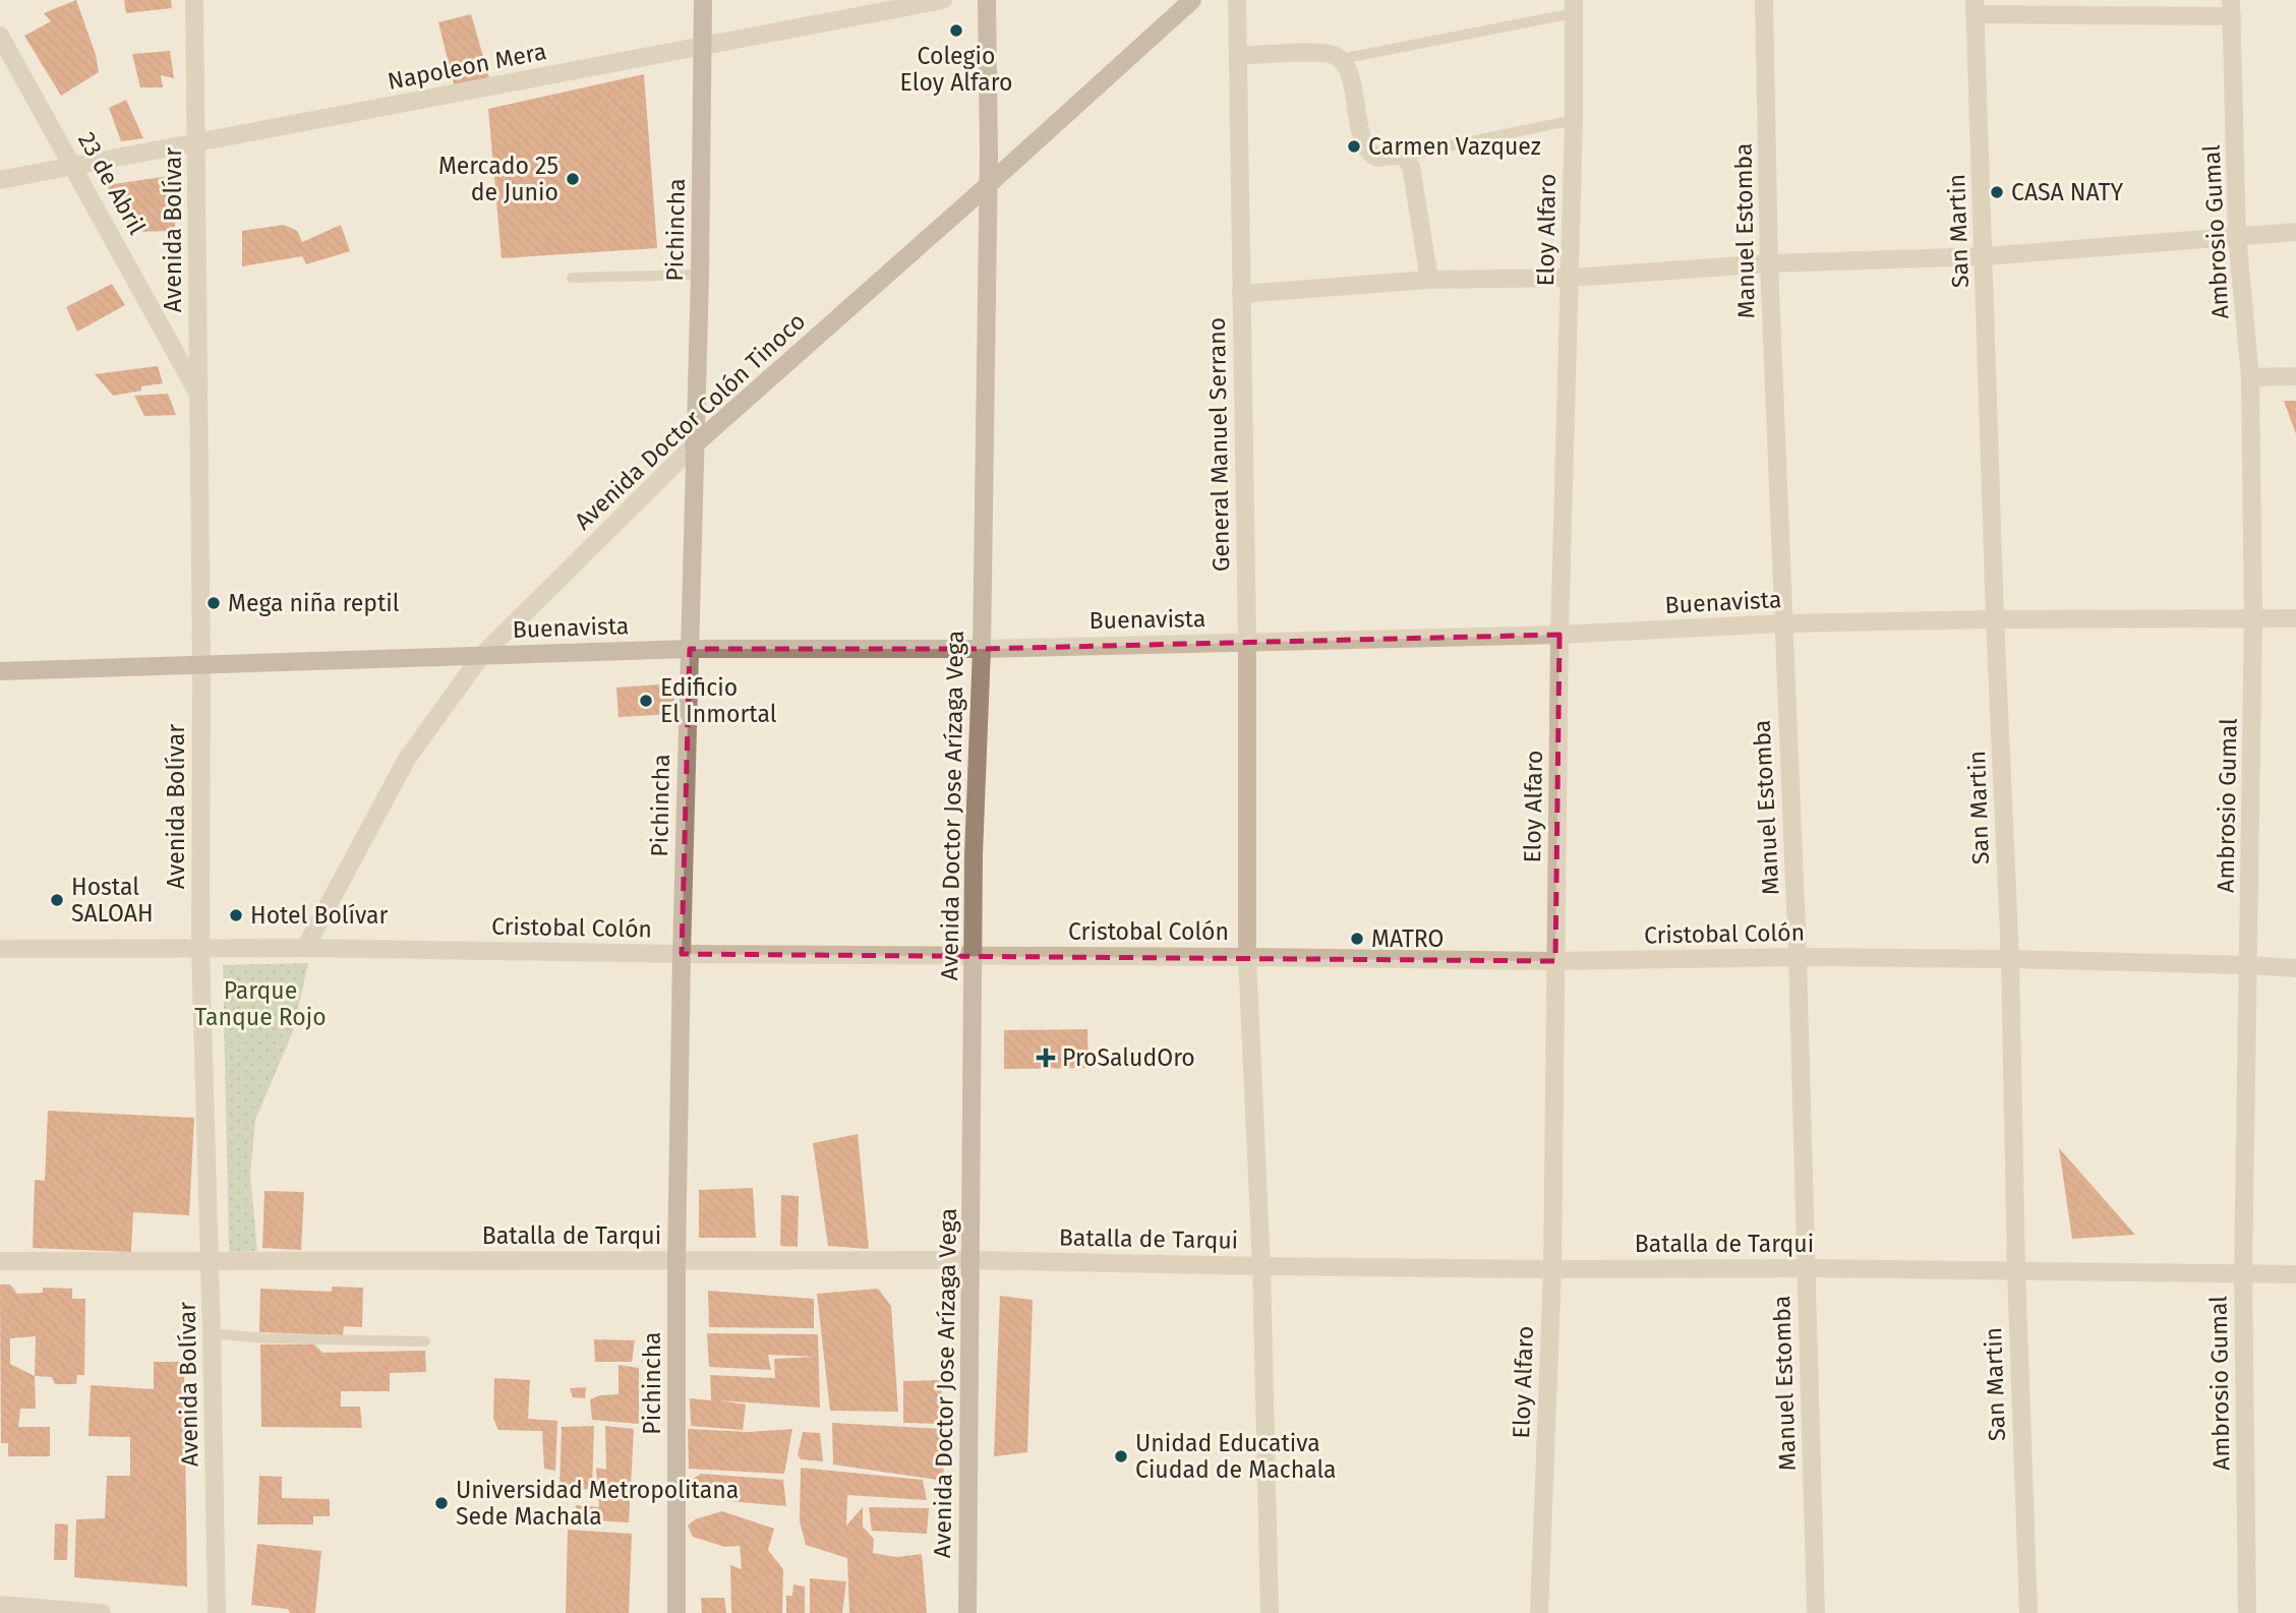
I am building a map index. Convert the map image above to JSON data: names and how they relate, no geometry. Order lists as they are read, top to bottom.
{
  "streets": {
    "main road": [
      "Pichincha",
      "Avenida Doctor Colón Tinoco",
      "Buenavista",
      "Avenida Doctor Jose Arízaga Vega"
    ],
    "street": [
      "Napoleon Mera",
      "23 de Abril",
      "Avenida Bolívar",
      "Eloy Alfaro",
      "Manuel Estomba",
      "San Martin",
      "Ambrosio Gumal",
      "General Manuel Serrano",
      "Cristobal Colón",
      "Batalla de Tarqui"
    ]
  },
  "crossings": [
    ["Napoleon Mera", "23 de Abril"],
    ["Napoleon Mera", "Avenida Bolívar"],
    ["Napoleon Mera", "Pichincha"],
    ["23 de Abril", "Avenida Bolívar"],
    ["Avenida Bolívar", "Buenavista"],
    ["Avenida Bolívar", "Cristobal Colón"],
    ["Avenida Bolívar", "Batalla de Tarqui"],
    ["Pichincha", "Avenida Doctor Colón Tinoco"],
    ["Pichincha", "Buenavista"],
    ["Pichincha", "Cristobal Colón"],
    ["Pichincha", "Batalla de Tarqui"],
    ["Eloy Alfaro", "Buenavista"],
    ["Eloy Alfaro", "Cristobal Colón"],
    ["Eloy Alfaro", "Batalla de Tarqui"],
    ["Manuel Estomba", "Buenavista"],
    ["Manuel Estomba", "Cristobal Colón"],
    ["Manuel Estomba", "Batalla de Tarqui"],
    ["San Martin", "Buenavista"],
    ["San Martin", "Cristobal Colón"],
    ["San Martin", "Batalla de Tarqui"],
    ["Ambrosio Gumal", "Buenavista"],
    ["Ambrosio Gumal", "Cristobal Colón"],
    ["Ambrosio Gumal", "Batalla de Tarqui"],
    ["Avenida Doctor Colón Tinoco", "Buenavista"],
    ["Avenida Doctor Colón Tinoco", "Avenida Doctor Jose Arízaga Vega"],
    ["Avenida Doctor Colón Tinoco", "Cristobal Colón"],
    ["General Manuel Serrano", "Buenavista"],
    ["General Manuel Serrano", "Cristobal Colón"],
    ["General Manuel Serrano", "Batalla de Tarqui"],
    ["Buenavista", "Avenida Doctor Jose Arízaga Vega"],
    ["Avenida Doctor Jose Arízaga Vega", "Cristobal Colón"],
    ["Avenida Doctor Jose Arízaga Vega", "Batalla de Tarqui"]
  ],
  "parks": ["Parque Tanque Rojo"],
  "places": {
    "other": [
      "Colegio Eloy Alfaro",
      "Carmen Vazquez",
      "Mercado 25 de Junio",
      "CASA NATY",
      "Mega niña reptil",
      "Edificio El Inmortal",
      "Hostal SALOAH",
      "Hotel Bolívar",
      "MATRO",
      "Unidad Educativa Ciudad de Machala",
      "Universidad Metropolitana Sede Machala"
    ],
    "health": ["ProSaludOro"]
  }
}
